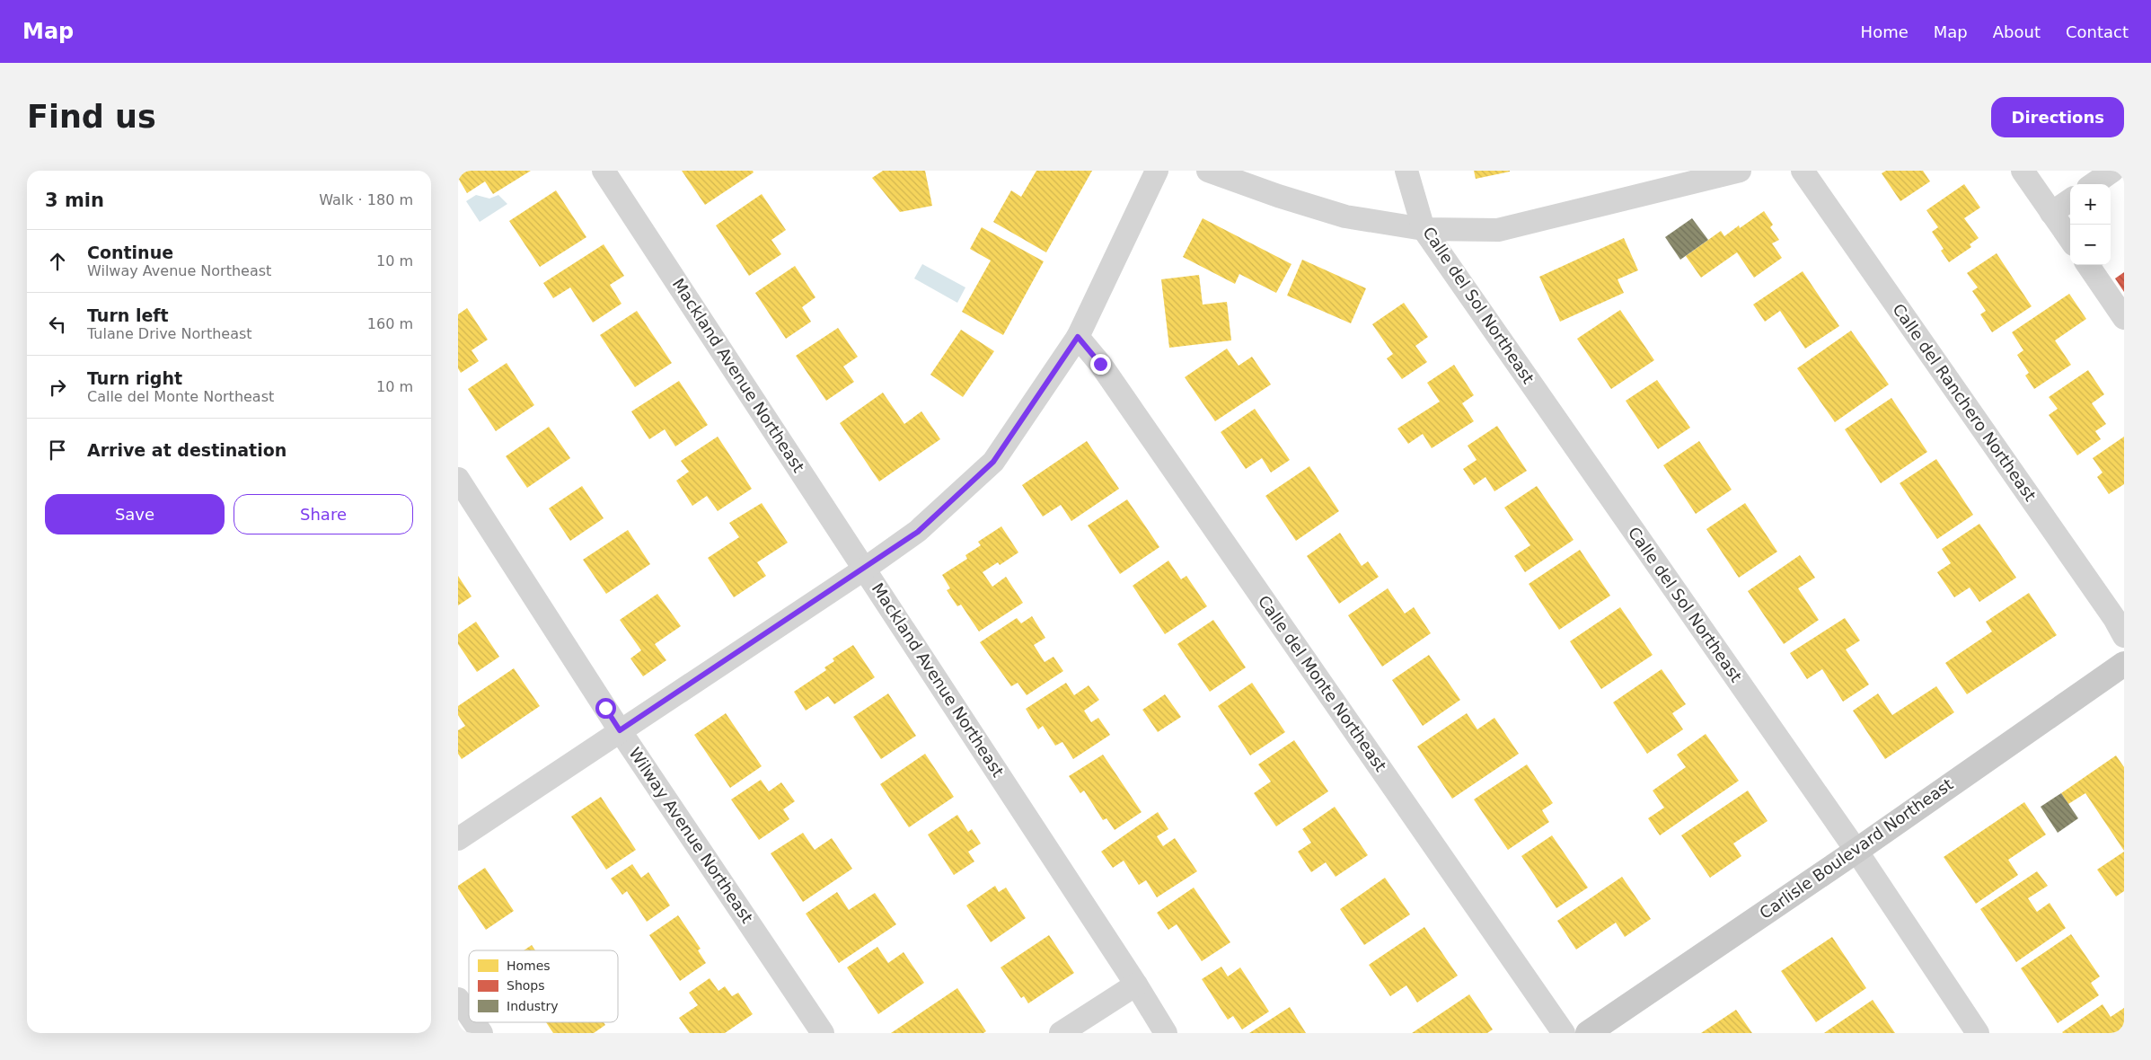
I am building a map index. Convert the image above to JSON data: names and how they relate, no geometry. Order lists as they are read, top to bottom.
{
  "streets": {
    "main road": ["Carlisle Boulevard Northeast"],
    "street": [
      "Calle del Sol Northeast",
      "Mackland Avenue Northeast",
      "Calle del Ranchero Northeast",
      "Calle del Monte Northeast",
      "Wilway Avenue Northeast"
    ]
  },
  "crossings": [
    ["Calle del Sol Northeast", "Carlisle Boulevard Northeast"]
  ],
  "legend": ["Homes", "Shops", "Industry"],
  "page": {
    "header": "Map",
    "nav": [
      "Home",
      "Map",
      "About",
      "Contact"
    ],
    "buttons": [
      "Directions",
      ["Save", "Share"]
    ],
    "title": "Find us",
    "heading": ["3 min", "Walk · 180 m"],
    "map_buttons": ["+", "−"],
    "list": [
      ["Continue", "Wilway Avenue Northeast", "10 m"],
      ["Turn left", "Tulane Drive Northeast", "160 m"],
      ["Turn right", "Calle del Monte Northeast", "10 m"],
      "Arrive at destination"
    ]
  }
}
